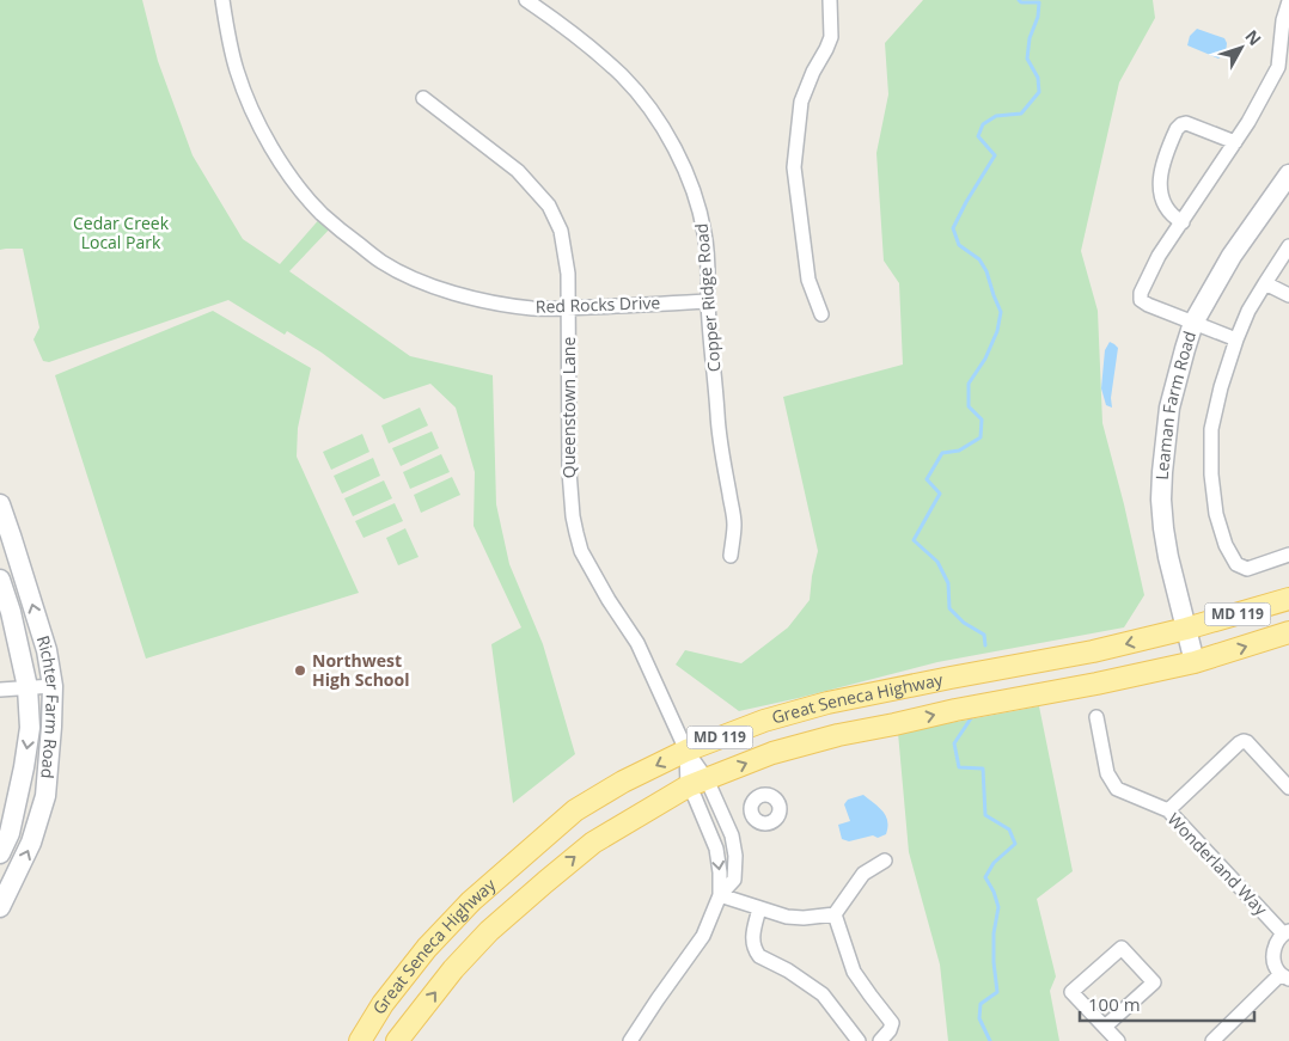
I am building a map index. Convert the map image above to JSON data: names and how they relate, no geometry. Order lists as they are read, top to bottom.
{
  "streets": {
    "main road": [
      "Leaman Farm Road",
      "MD 119",
      "Great Seneca Highway",
      "Richter Farm Road"
    ],
    "street": [
      "Copper Ridge Road",
      "Red Rocks Drive",
      "Queenstown Lane",
      "Wonderland Way"
    ]
  },
  "crossings": [
    ["Copper Ridge Road", "Red Rocks Drive"],
    ["Red Rocks Drive", "Queenstown Lane"],
    ["Leaman Farm Road", "Great Seneca Highway"],
    ["Queenstown Lane", "Great Seneca Highway"]
  ],
  "parks": ["Cedar Creek Local Park"],
  "places": ["Northwest High School"],
  "scale_bar": "100 m",
  "north": "top right"
}
